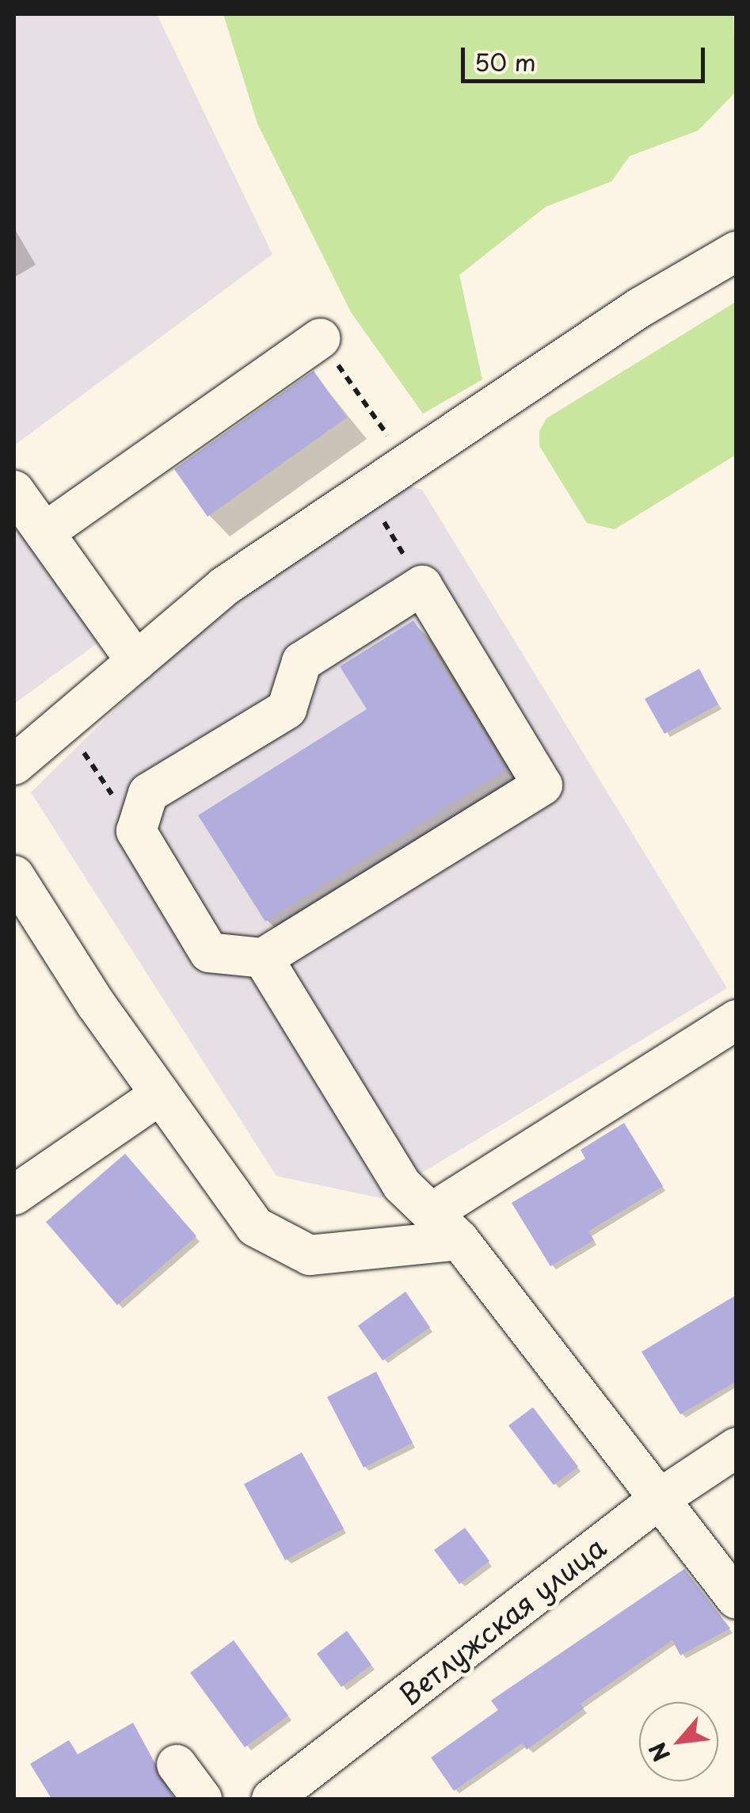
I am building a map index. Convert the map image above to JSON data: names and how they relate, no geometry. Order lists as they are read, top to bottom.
{
  "streets": {
    "street": ["Ветлужская улица"]
  },
  "scale_bar": "50 m",
  "north": "bottom left"
}
